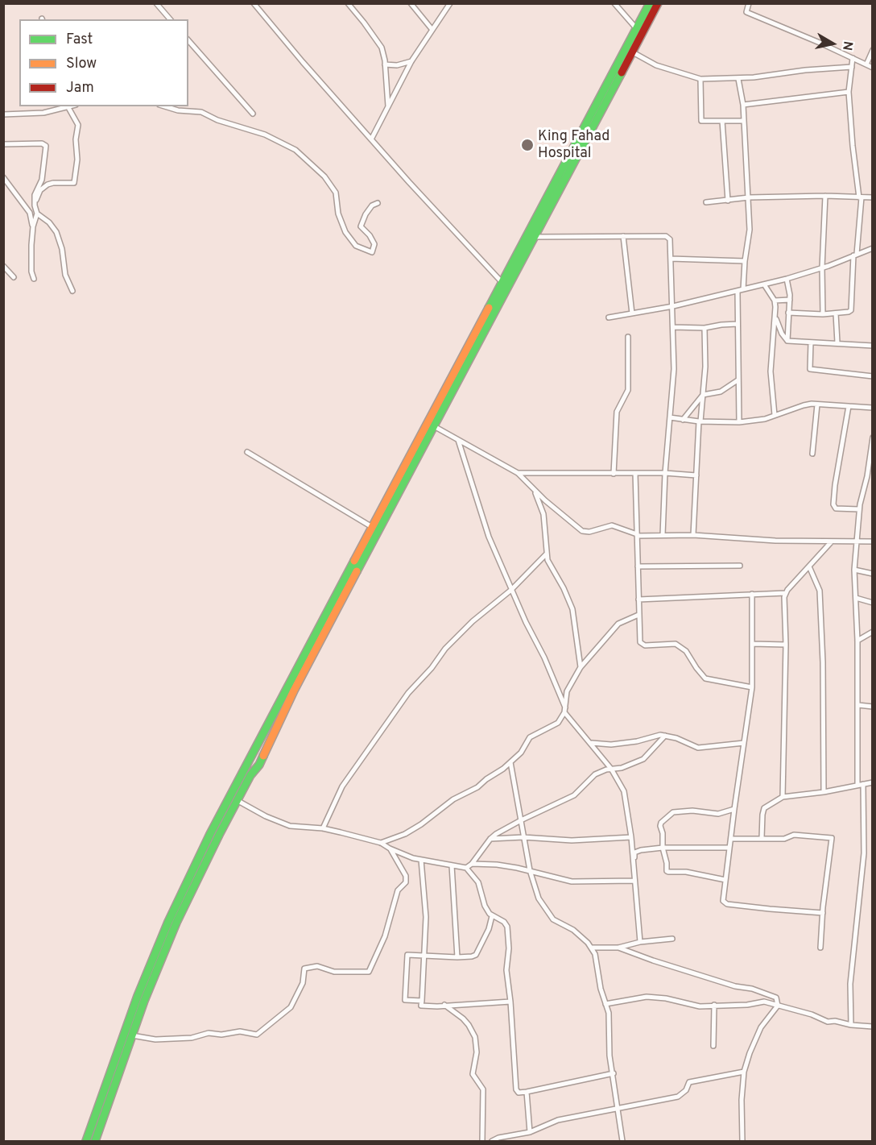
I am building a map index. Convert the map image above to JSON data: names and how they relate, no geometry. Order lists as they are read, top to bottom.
{
  "places": ["King Fahad Hospital"],
  "legend": ["Fast", "Slow", "Jam"],
  "north": "right"
}
